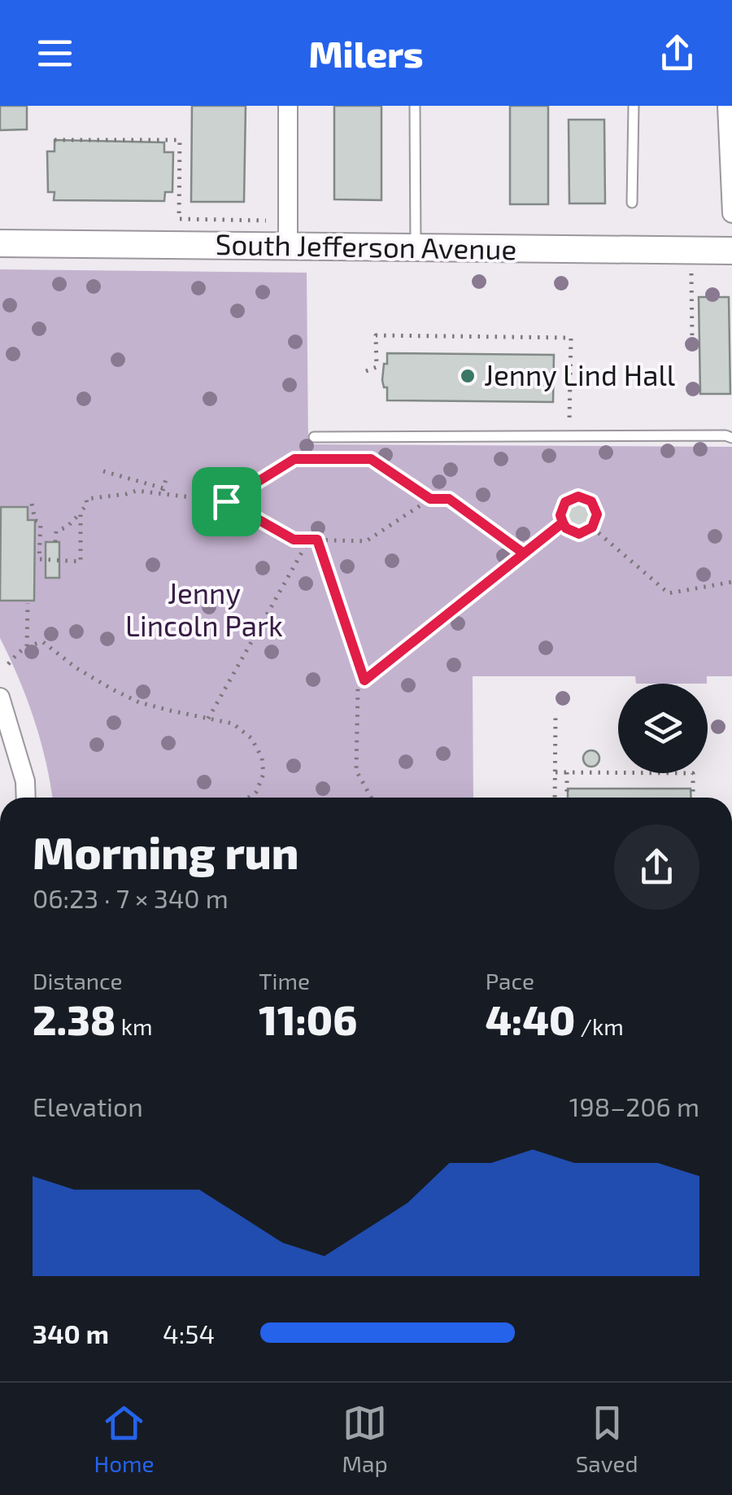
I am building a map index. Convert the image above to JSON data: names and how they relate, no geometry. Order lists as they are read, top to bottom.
{
  "streets": {
    "main road": ["South Jefferson Avenue"]
  },
  "parks": ["Jenny Lincoln Park"],
  "places": ["Jenny Lind Hall"],
  "page": {
    "header": "Milers",
    "heading": ["Morning run", "06:23 · 7 × 340 m"],
    "stats": [
      ["Distance", "2.38 km"],
      ["Time", "11:06"],
      ["Pace", "4:40 /km"]
    ],
    "chart": ["Elevation", "198–206 m"],
    "list": [
      {
        "name": "340 m",
        "note": "4:54"
      }
    ],
    "tabs": ["Home", "Map", "Saved"]
  }
}
